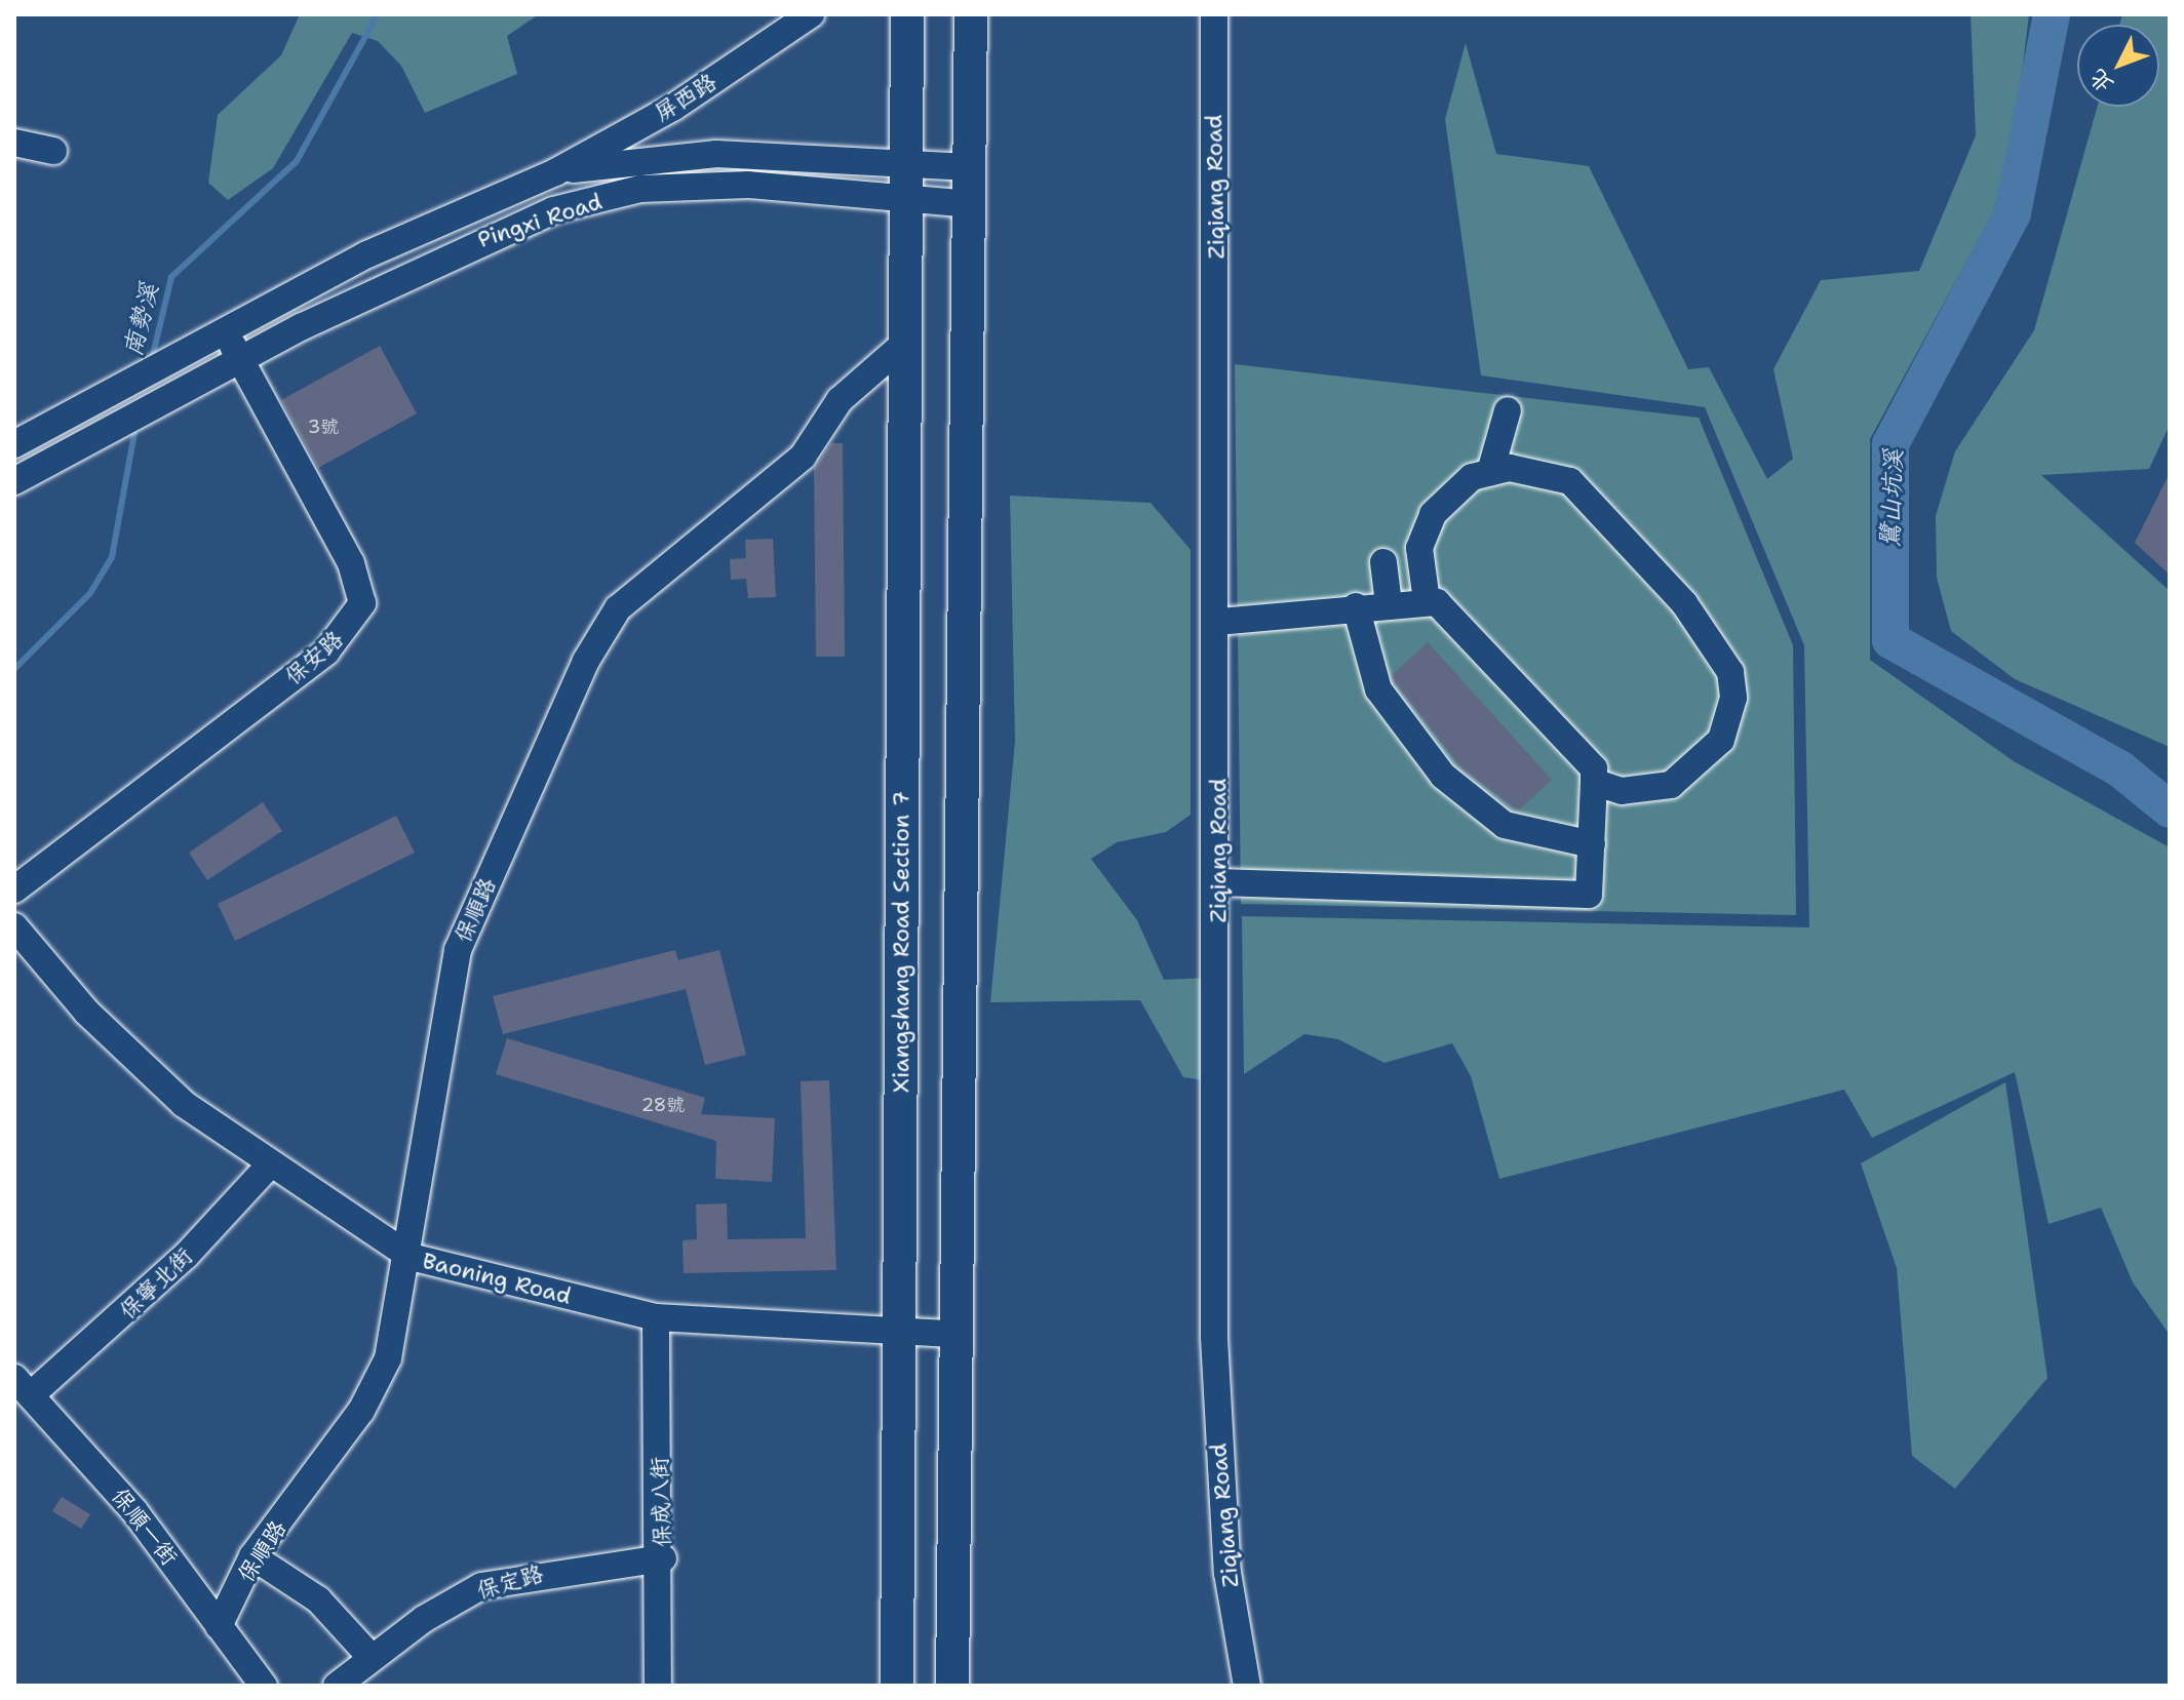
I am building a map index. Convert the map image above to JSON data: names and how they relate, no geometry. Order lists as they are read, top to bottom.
{
  "streets": {
    "main road": ["Xiangshang Road Section 7"],
    "street": [
      "屏西路",
      "Ziqiang Road",
      "Pingxi Road",
      "保安路",
      "保順路",
      "Baoning Road",
      "保寧北街",
      "保成八街",
      "保順一街",
      "保定路"
    ]
  },
  "crossings": [
    ["屏西路", "Pingxi Road"],
    ["Pingxi Road", "保安路"],
    ["Pingxi Road", "Xiangshang Road Section 7"],
    ["保順路", "Xiangshang Road Section 7"],
    ["保順路", "Baoning Road"],
    ["保順路", "保順一街"],
    ["Xiangshang Road Section 7", "Baoning Road"],
    ["Baoning Road", "保寧北街"],
    ["Baoning Road", "保成八街"],
    ["保寧北街", "保順一街"],
    ["保成八街", "保定路"]
  ],
  "water": ["南勢溪", "鷺山坑溪"],
  "house_numbers": ["3號", "28號"],
  "north": "bottom left"
}
